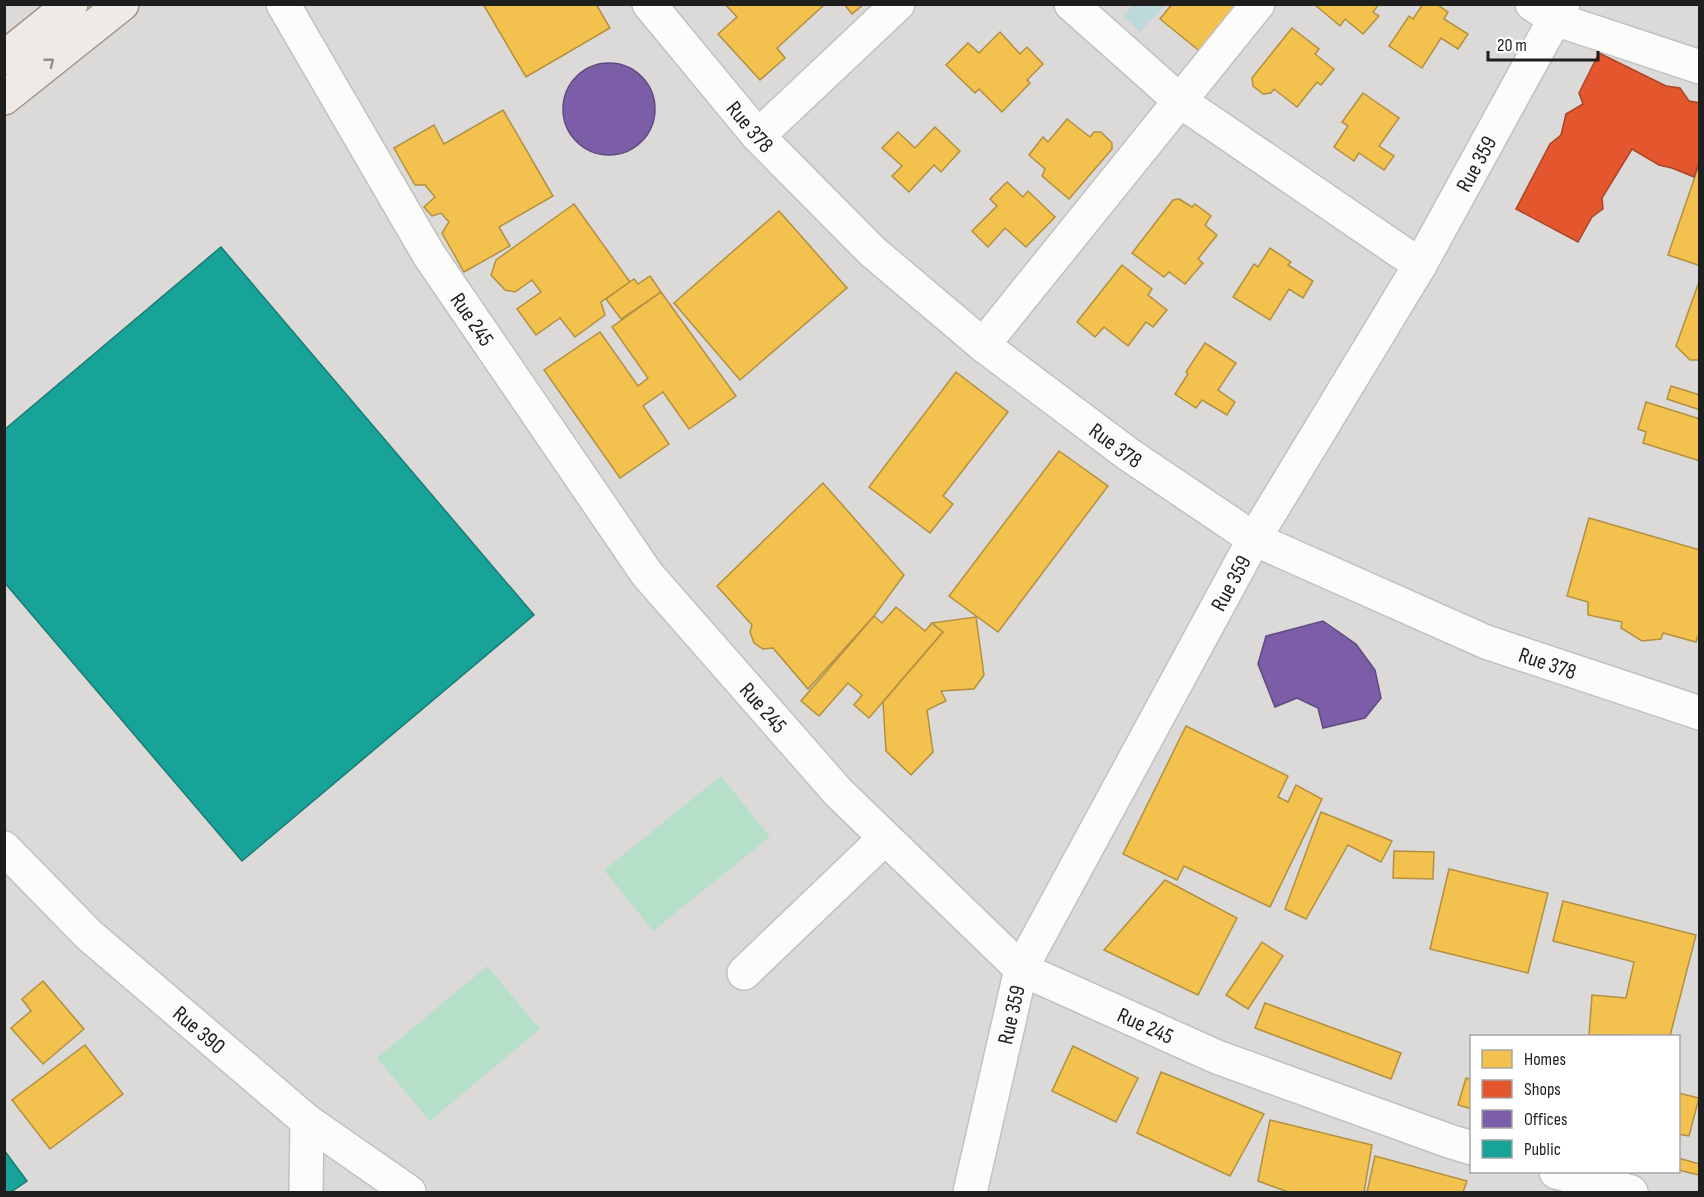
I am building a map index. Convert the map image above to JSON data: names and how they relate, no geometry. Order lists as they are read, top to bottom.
{
  "streets": {
    "street": [
      "Rue 378",
      "Rue 359",
      "Rue 245",
      "Rue 390"
    ]
  },
  "crossings": [
    ["Rue 378", "Rue 359"],
    ["Rue 359", "Rue 245"]
  ],
  "legend": [
    "Homes",
    "Shops",
    "Offices",
    "Public"
  ],
  "scale_bar": "20 m"
}
